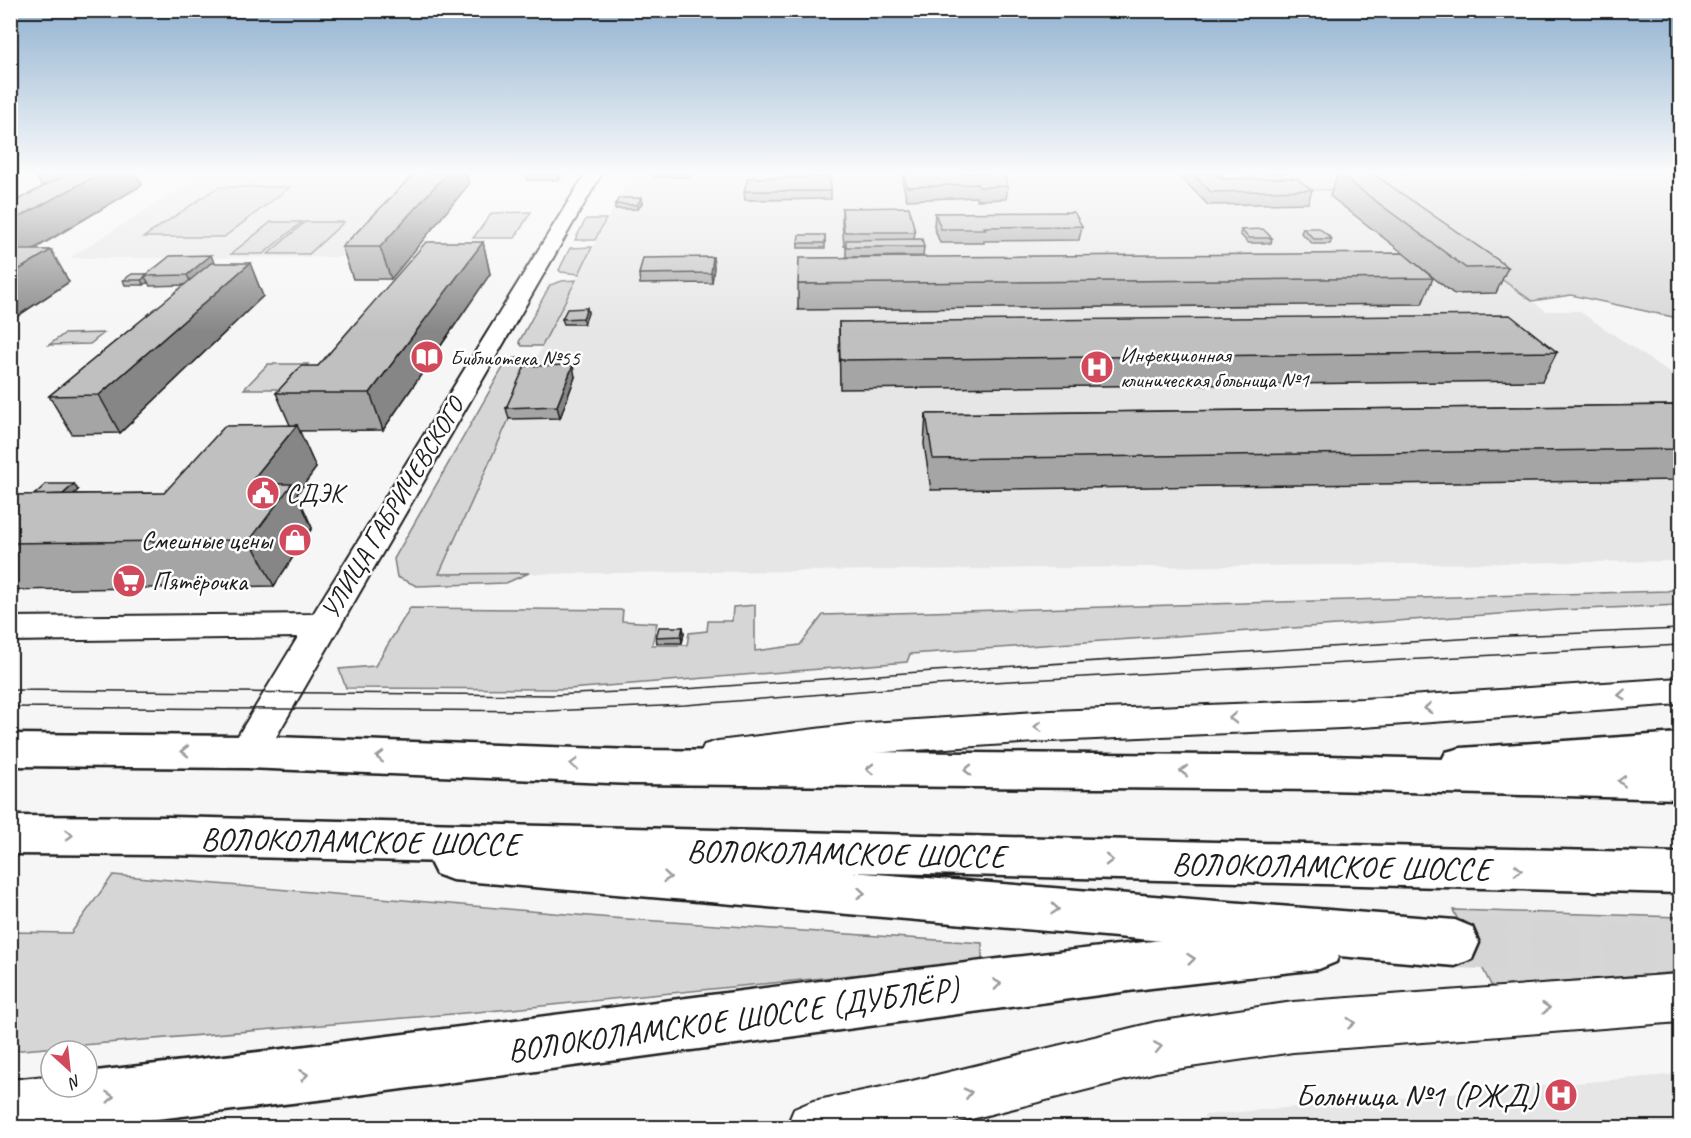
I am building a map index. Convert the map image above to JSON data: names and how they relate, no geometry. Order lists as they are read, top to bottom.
{
  "streets": {
    "main road": ["ВОЛОКОЛАМСКОЕ ШОССЕ", "ВОЛОКОЛАМСКОЕ ШОССЕ (ДУБЛЁР)"],
    "street": ["УЛИЦА ГАБРИЧЕВСКОГО"]
  },
  "crossings": [
    ["ВОЛОКОЛАМСКОЕ ШОССЕ", "ВОЛОКОЛАМСКОЕ ШОССЕ (ДУБЛЁР)"]
  ],
  "places": {
    "library": ["Библиотека №55"],
    "hospital": ["Инфекционная клиническая больница №1", "Больница №1 (РЖД)"],
    "public building": ["СДЭК"],
    "shop": ["Смешные цены"],
    "supermarket": ["Пятёрочка"]
  },
  "north": "bottom right"
}
